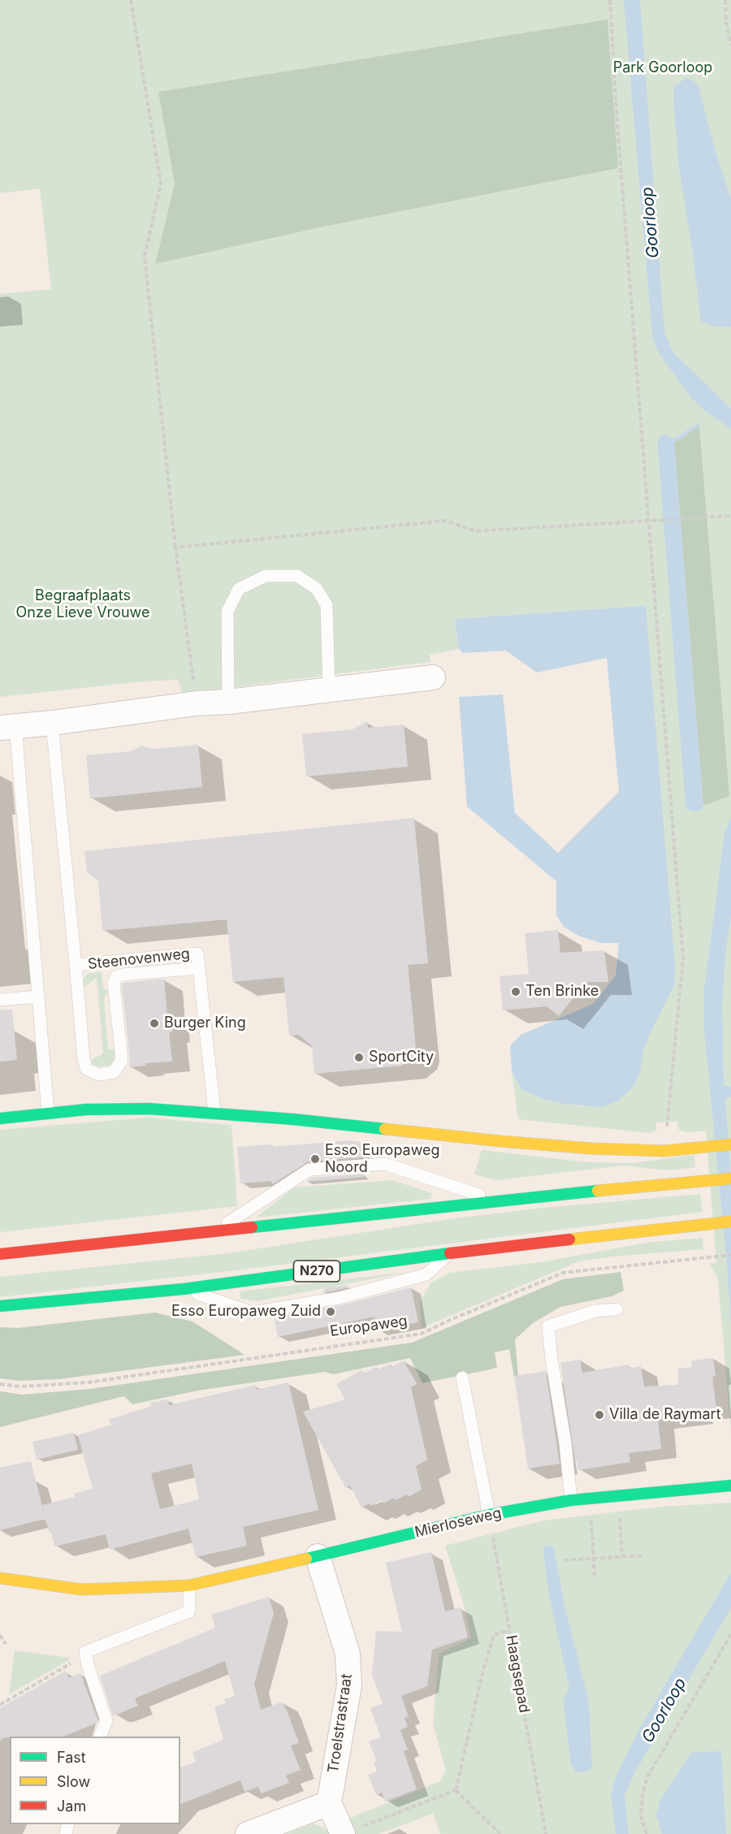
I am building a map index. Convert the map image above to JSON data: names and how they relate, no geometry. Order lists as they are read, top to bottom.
{
  "streets": {
    "street": ["N270", "Mierloseweg", "Troelstrastraat"],
    "lane": ["Steenovenweg"],
    "path": ["Europaweg", "Haagsepad"]
  },
  "crossings": [
    ["Mierloseweg", "Haagsepad"],
    ["Mierloseweg", "Troelstrastraat"]
  ],
  "water": ["Goorloop"],
  "parks": ["Park Goorloop", "Begraafplaats Onze Lieve Vrouwe"],
  "places": [
    "Ten Brinke",
    "Burger King",
    "SportCity",
    "Esso Europaweg Noord",
    "Esso Europaweg Zuid",
    "Villa de Raymart"
  ],
  "legend": ["Fast", "Slow", "Jam"]
}
